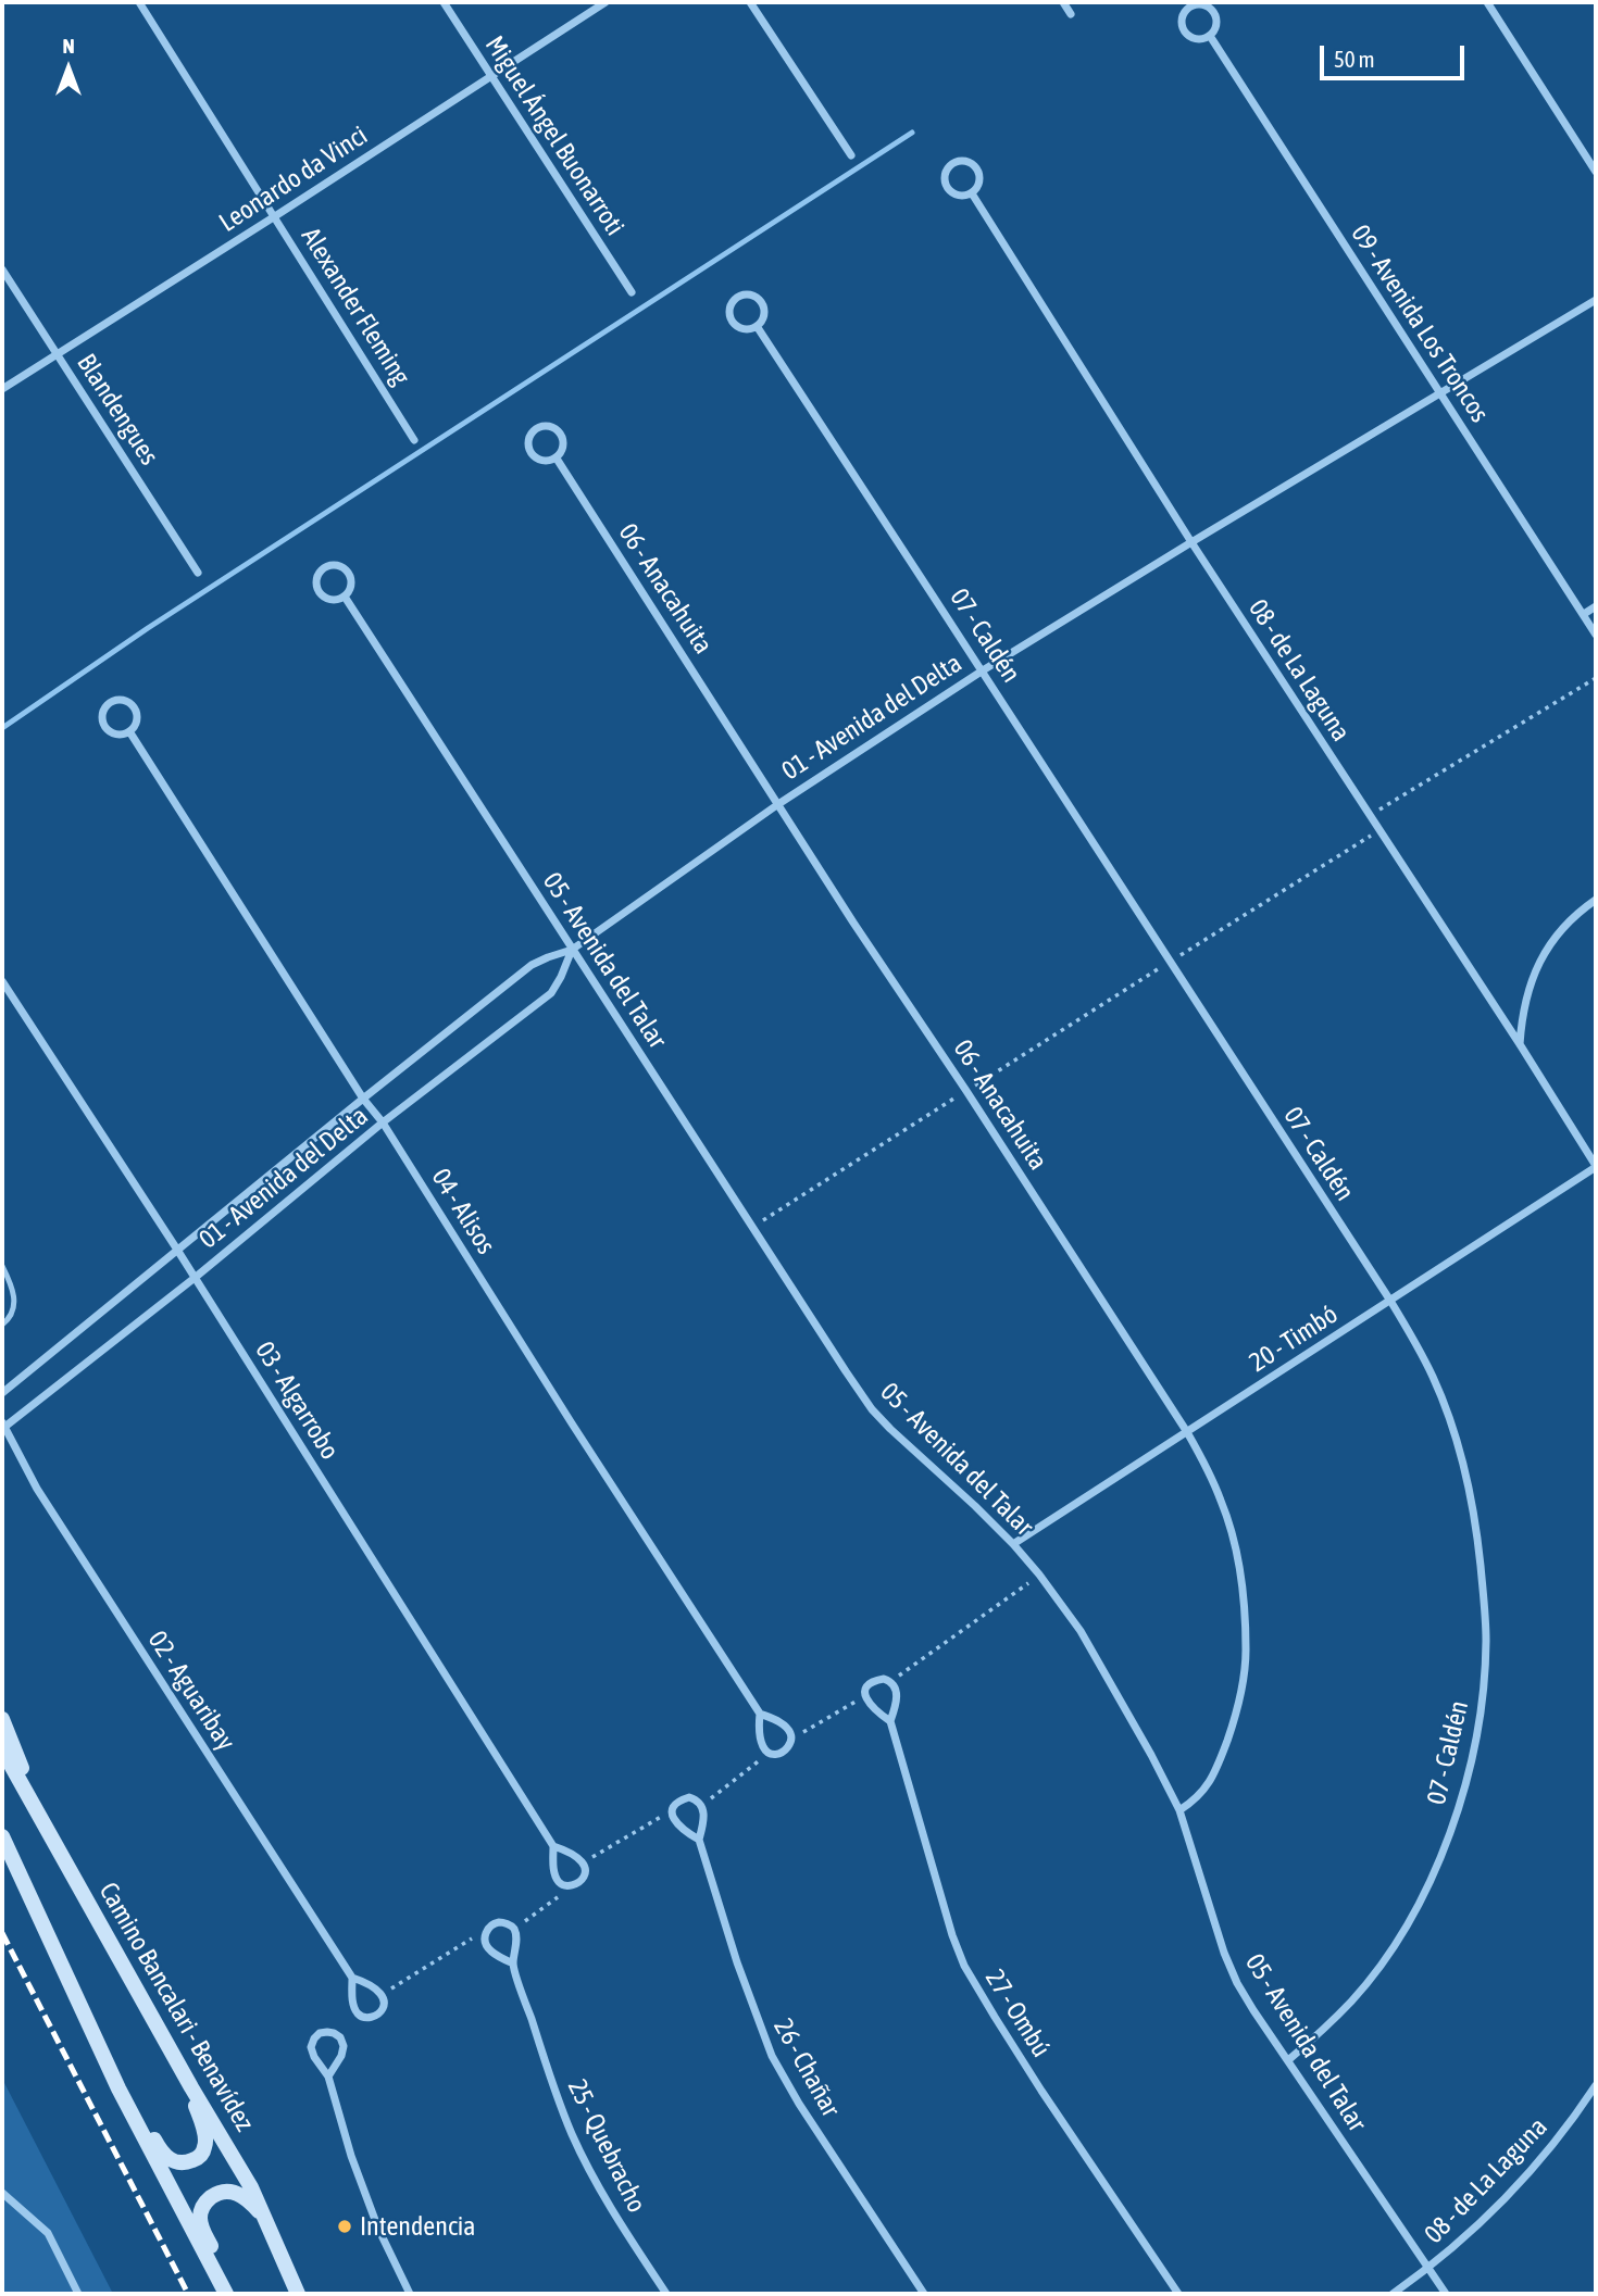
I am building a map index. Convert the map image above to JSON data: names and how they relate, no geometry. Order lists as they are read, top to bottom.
{
  "streets": {
    "main road": ["Camino Bancalari - Benavídez"],
    "street": [
      "Miguel Ángel Buonarroti",
      "Leonardo da Vinci",
      "Alexander Fleming",
      "09 - Avenida Los Troncos",
      "Blandengues",
      "06 - Anacahuita",
      "07 - Caldén",
      "08 - de La Laguna",
      "01 - Avenida del Delta",
      "05 - Avenida del Talar",
      "04 - Alisos",
      "20 - Timbó",
      "03 - Algarrobo",
      "02 - Aguaribay",
      "27 - Ombú",
      "26 - Chañar",
      "25 - Quebracho"
    ]
  },
  "crossings": [
    ["Miguel Ángel Buonarroti", "Leonardo da Vinci"],
    ["Leonardo da Vinci", "Alexander Fleming"],
    ["Leonardo da Vinci", "Blandengues"],
    ["09 - Avenida Los Troncos", "01 - Avenida del Delta"],
    ["06 - Anacahuita", "01 - Avenida del Delta"],
    ["06 - Anacahuita", "05 - Avenida del Talar"],
    ["06 - Anacahuita", "20 - Timbó"],
    ["07 - Caldén", "01 - Avenida del Delta"],
    ["07 - Caldén", "05 - Avenida del Talar"],
    ["07 - Caldén", "20 - Timbó"],
    ["08 - de La Laguna", "01 - Avenida del Delta"],
    ["08 - de La Laguna", "05 - Avenida del Talar"],
    ["08 - de La Laguna", "20 - Timbó"],
    ["01 - Avenida del Delta", "05 - Avenida del Talar"],
    ["01 - Avenida del Delta", "04 - Alisos"],
    ["01 - Avenida del Delta", "03 - Algarrobo"],
    ["01 - Avenida del Delta", "02 - Aguaribay"],
    ["05 - Avenida del Talar", "20 - Timbó"]
  ],
  "places": ["Intendencia"],
  "scale_bar": "50 m",
  "north": "top"
}
